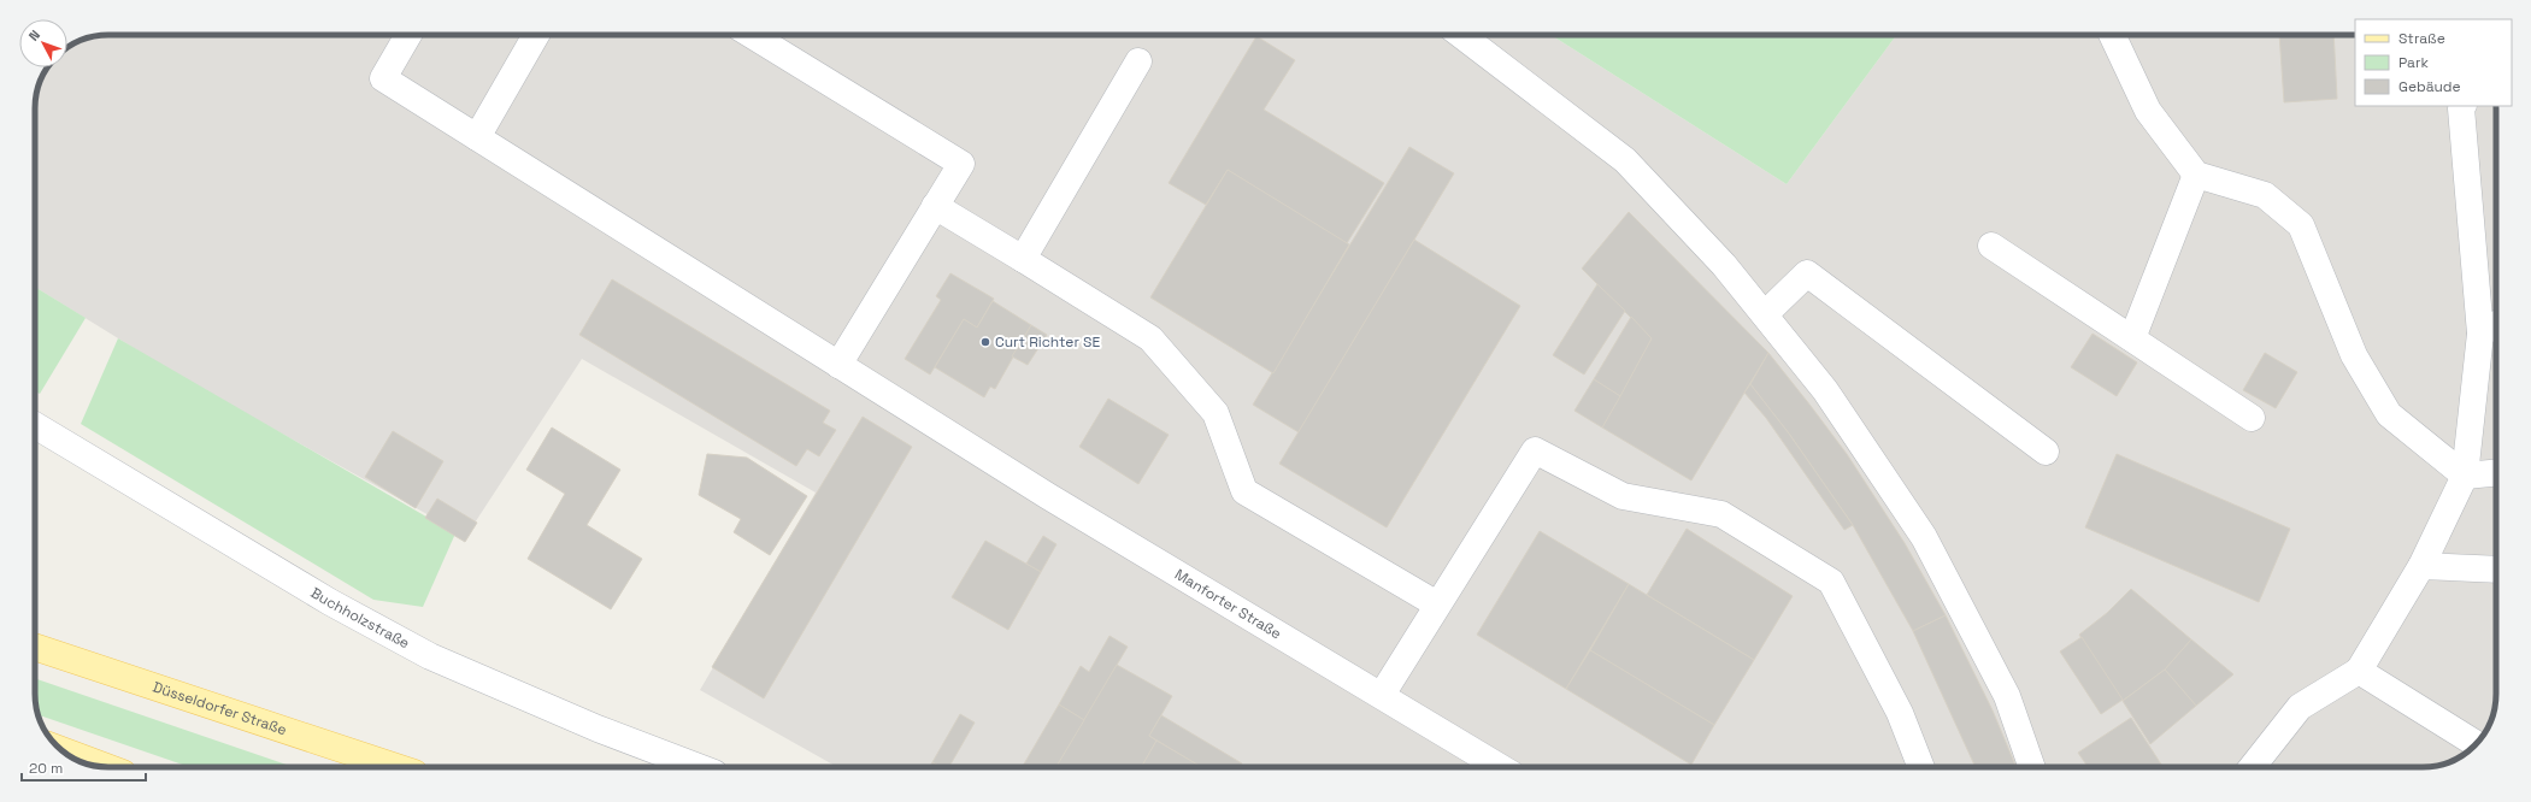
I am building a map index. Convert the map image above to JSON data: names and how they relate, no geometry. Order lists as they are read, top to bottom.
{
  "streets": {
    "main road": ["Düsseldorfer Straße"],
    "street": ["Manforter Straße", "Buchholzstraße"]
  },
  "places": ["Curt Richter SE"],
  "legend": ["Straße", "Park", "Gebäude"],
  "scale_bar": "20 m",
  "north": "top left"
}
